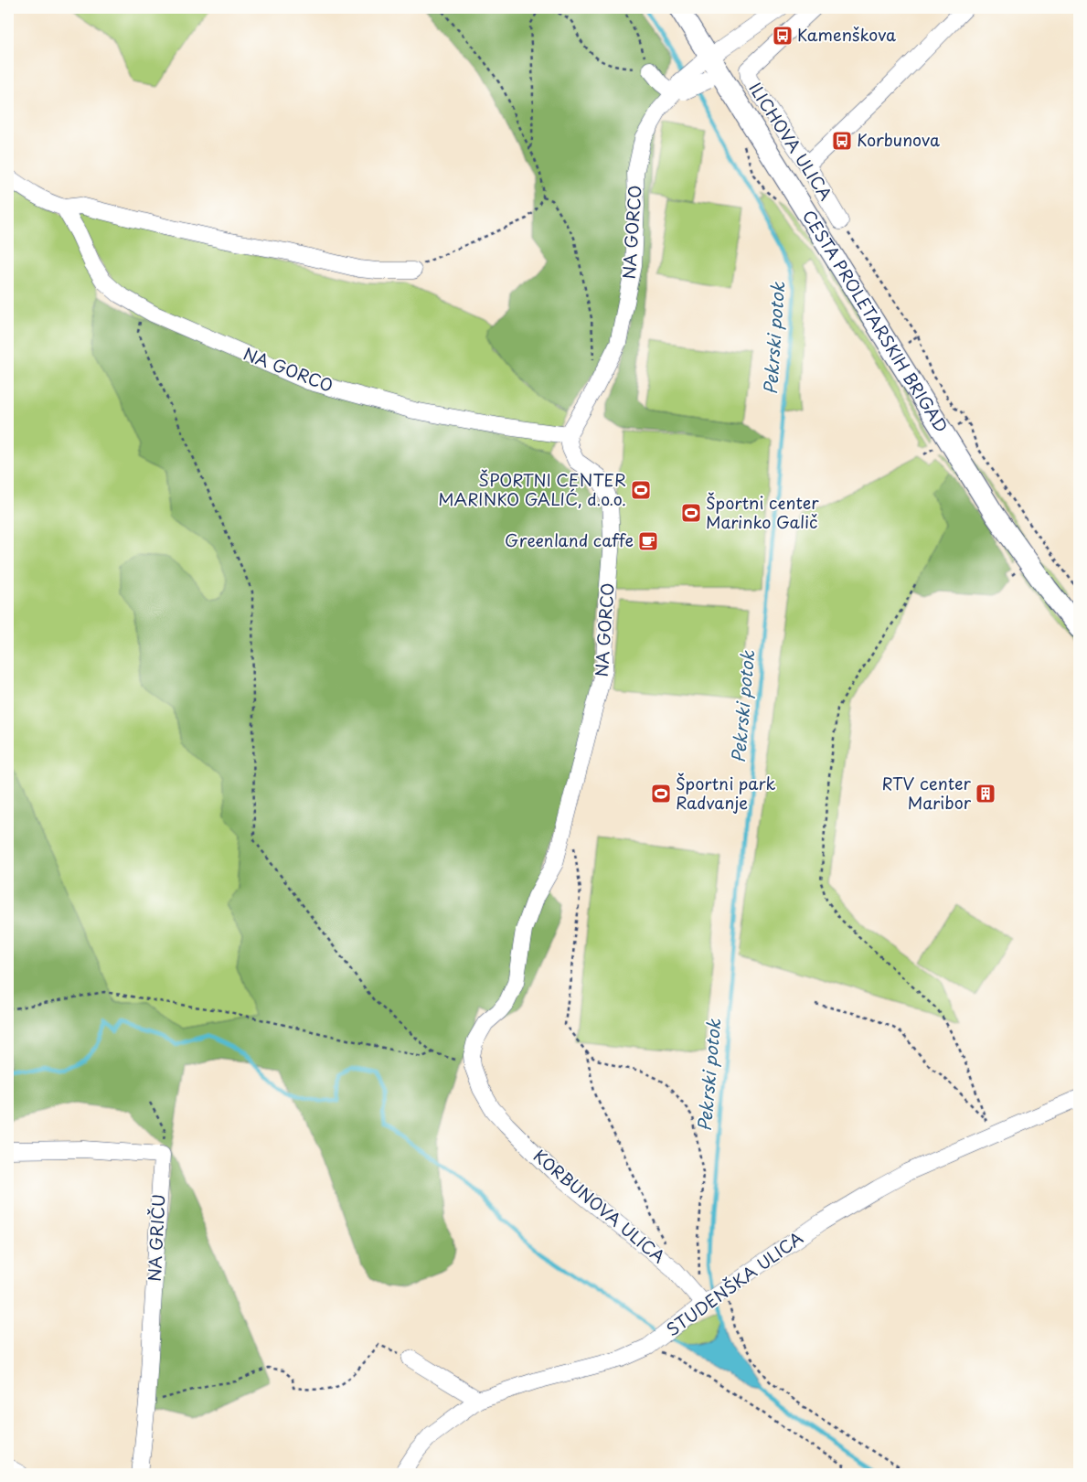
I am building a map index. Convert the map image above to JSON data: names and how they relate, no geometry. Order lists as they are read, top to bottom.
{
  "streets": {
    "main road": ["CESTA PROLETARSKIH BRIGAD"],
    "street": [
      "ILICHOVA ULICA",
      "NA GORCO",
      "KORBUNOVA ULICA",
      "NA GRIČU",
      "STUDENŠKA ULICA"
    ]
  },
  "crossings": [
    ["NA GORCO", "KORBUNOVA ULICA"],
    ["KORBUNOVA ULICA", "STUDENŠKA ULICA"]
  ],
  "water": ["Pekrski potok"],
  "places": {
    "bus stop": ["Kamenškova", "Korbunova"],
    "sports": ["ŠPORTNI CENTER MARINKO GALIĆ, d.o.o.", "Športni center Marinko Galič", "Športni park Radvanje"],
    "cafe": ["Greenland caffe"],
    "building": ["RTV center Maribor"]
  }
}
